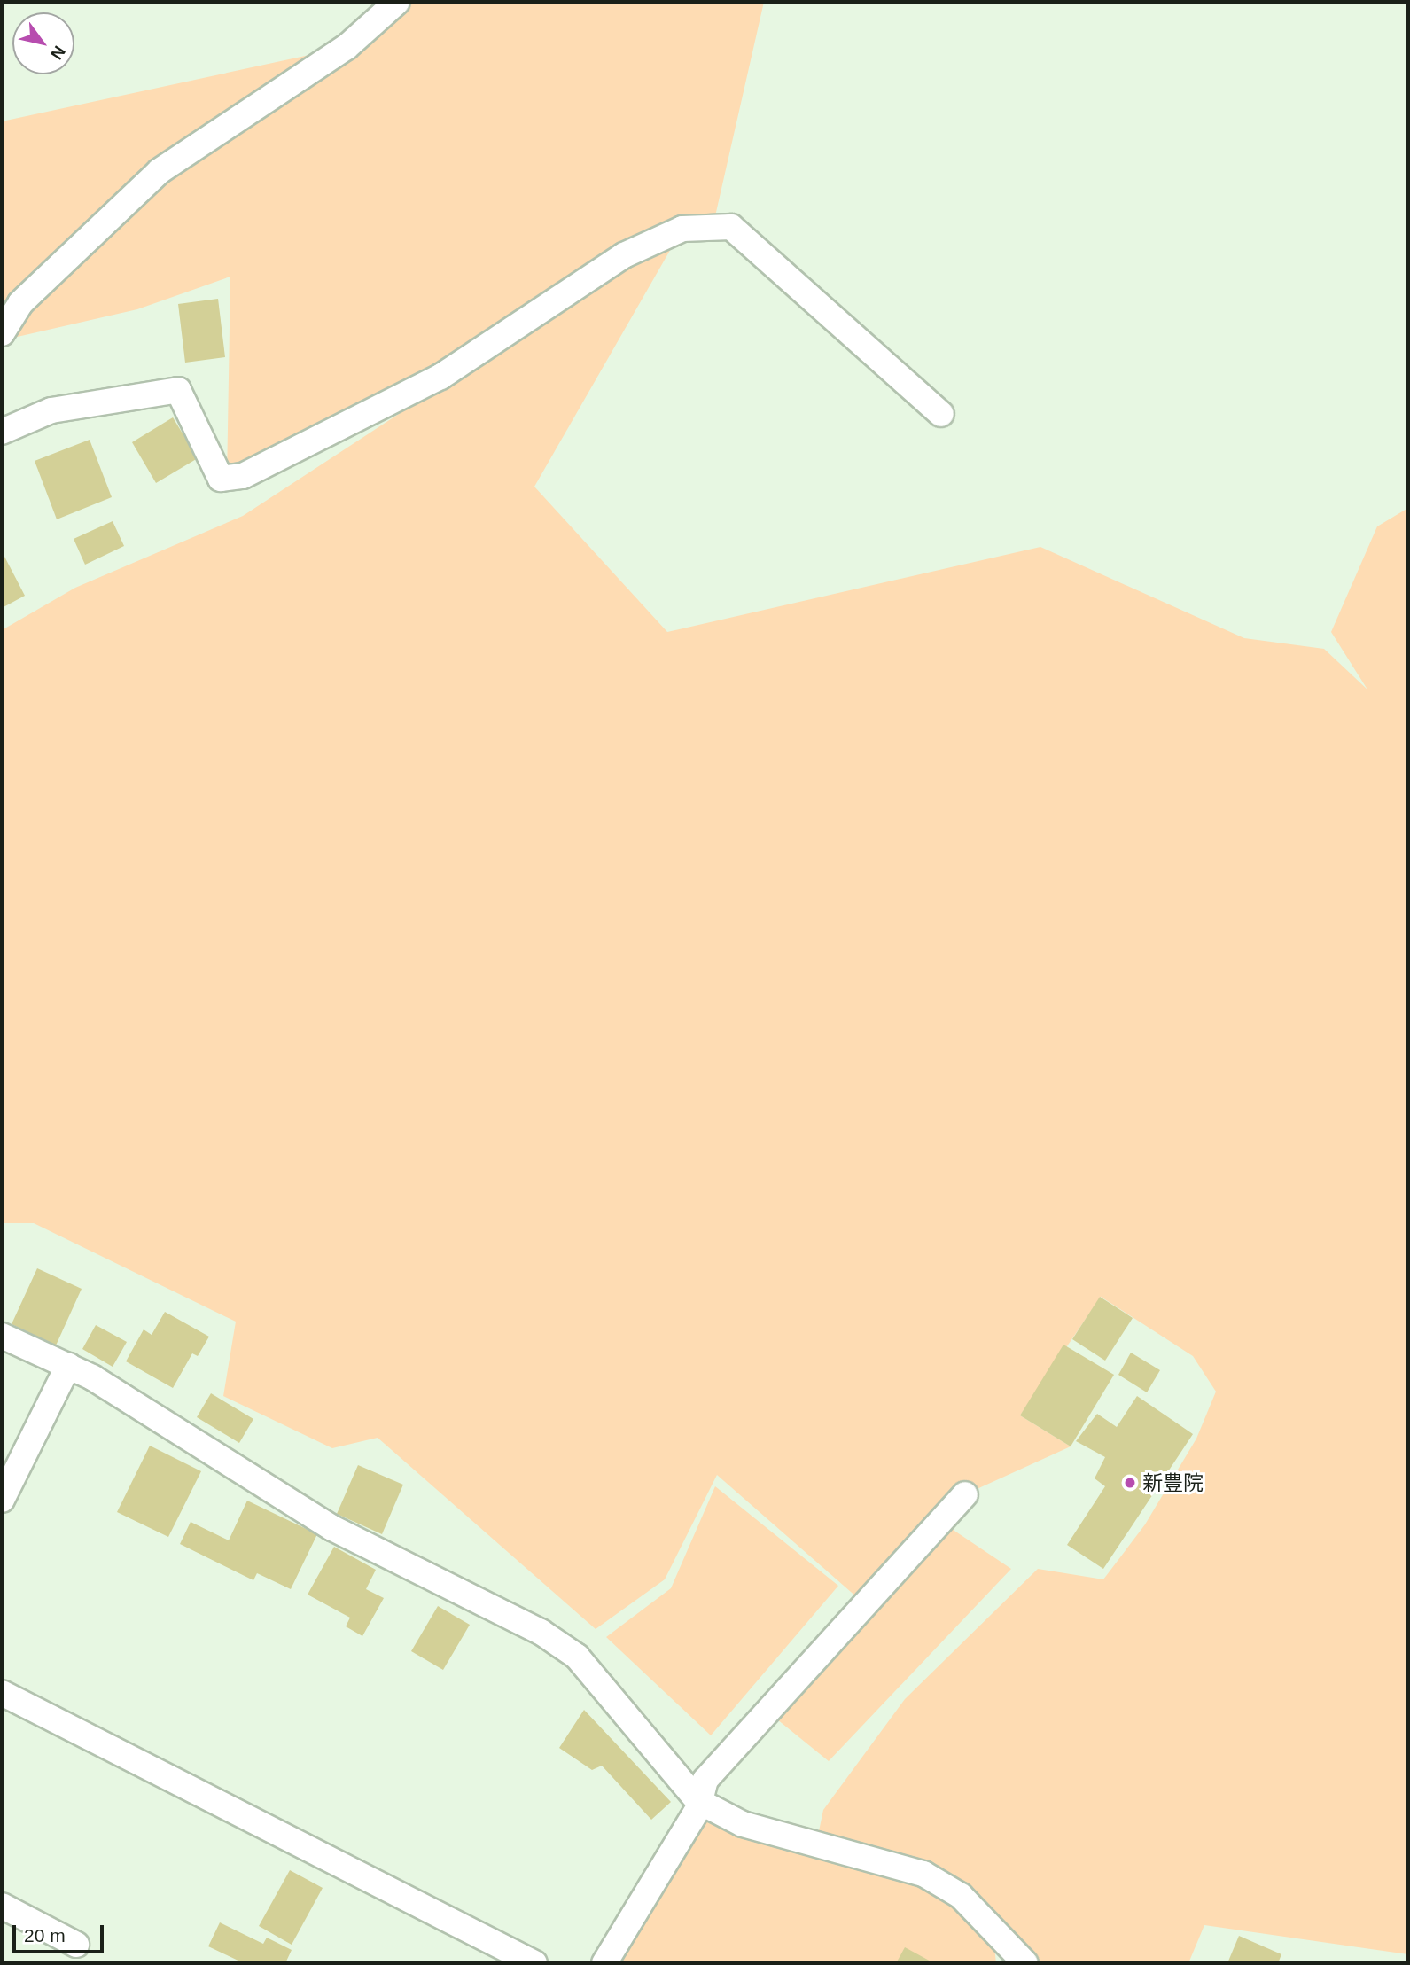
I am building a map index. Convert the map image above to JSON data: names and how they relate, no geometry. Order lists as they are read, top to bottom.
{
  "places": ["新豊院"],
  "scale_bar": "20 m",
  "north": "bottom right"
}
